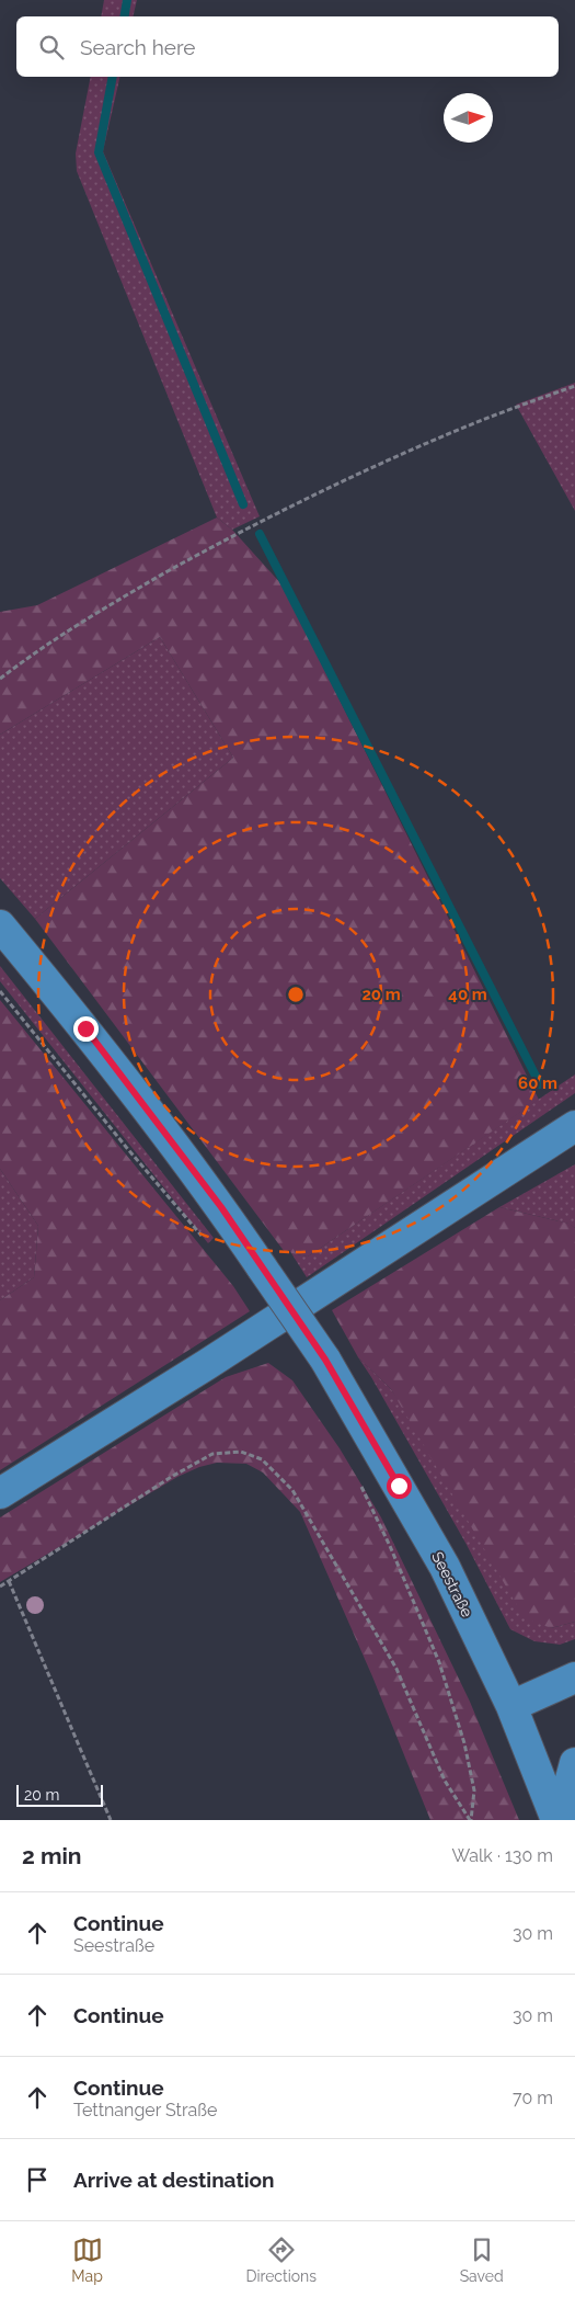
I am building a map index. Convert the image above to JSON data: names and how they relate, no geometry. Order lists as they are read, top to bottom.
{
  "streets": {
    "main road": ["Seestraße"]
  },
  "scale_bar": "20 m",
  "north": "right",
  "page": {
    "search": "Search here",
    "scale": "20 m",
    "heading": ["2 min", "Walk · 130 m"],
    "list": [
      ["Continue", "Seestraße", "30 m"],
      ["Continue", "30 m"],
      ["Continue", "Tettnanger Straße", "70 m"],
      "Arrive at destination"
    ],
    "nav": ["Map", "Directions", "Saved"]
  },
  "rings": ["20 m", "40 m", "60 m"]
}
